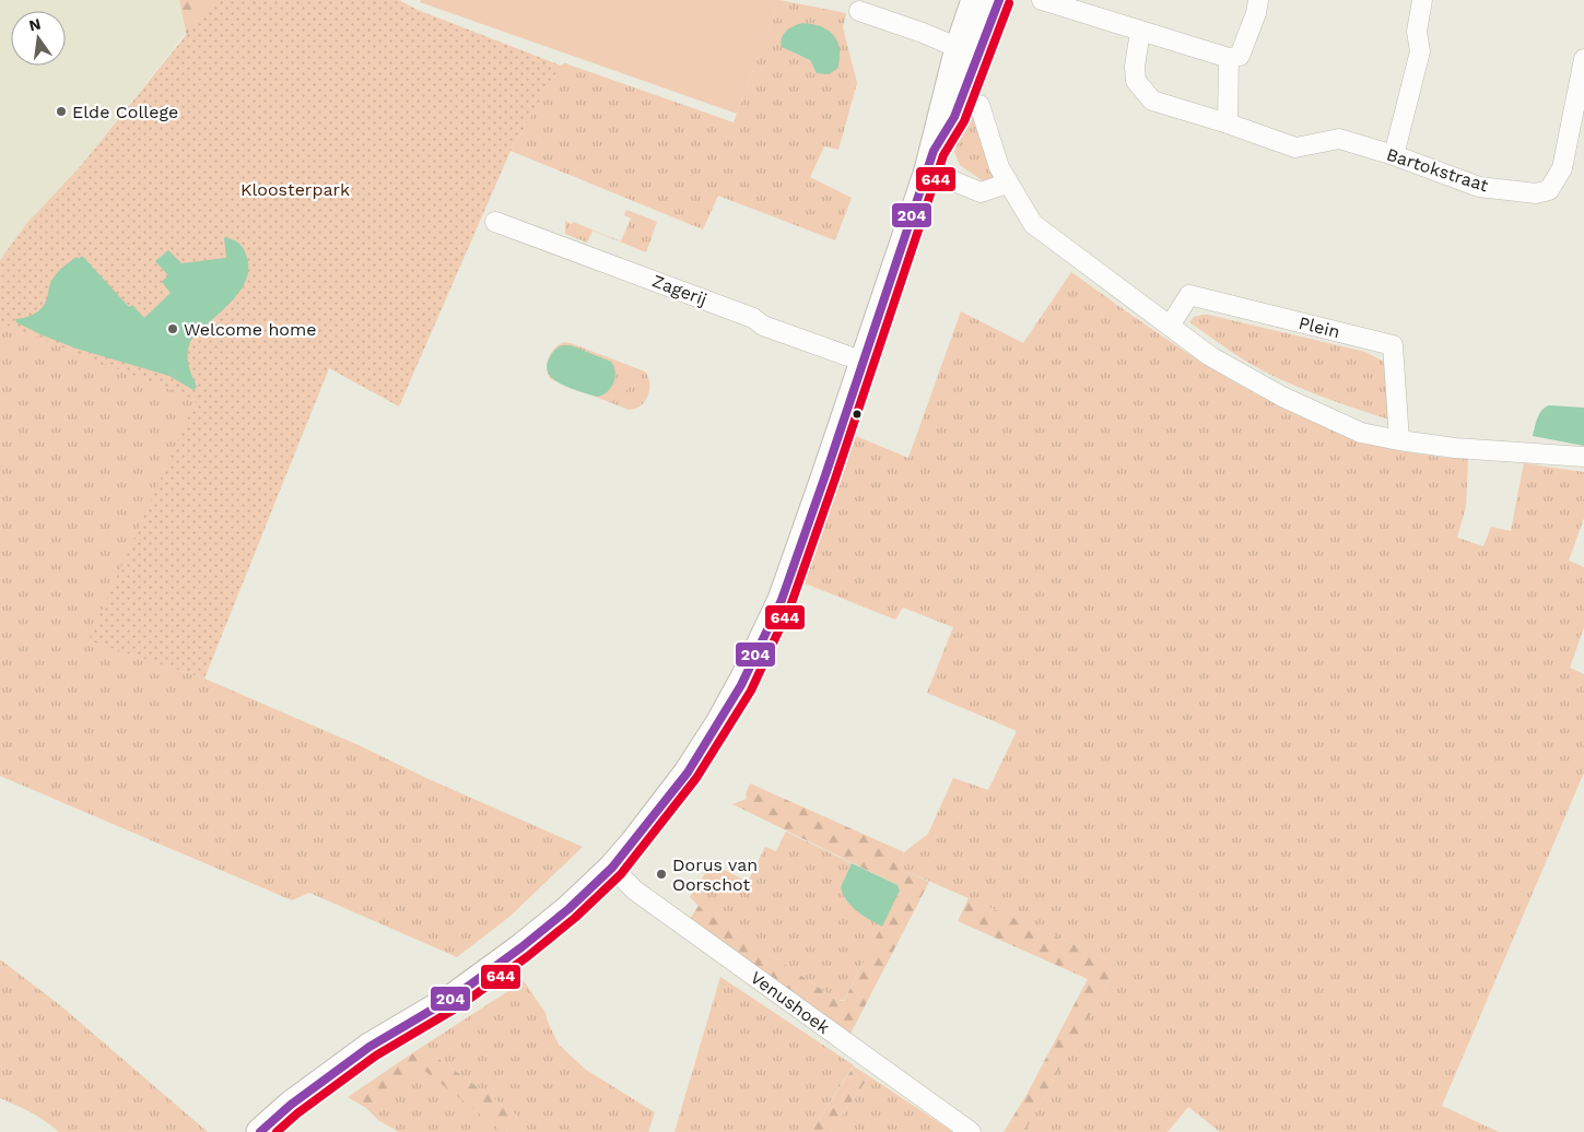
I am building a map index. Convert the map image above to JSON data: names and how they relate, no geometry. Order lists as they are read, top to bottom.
{
  "streets": {
    "street": [
      "Bartokstraat",
      "Zagerij",
      "Plein",
      "Venushoek"
    ]
  },
  "parks": ["Kloosterpark"],
  "places": ["Elde College", "Welcome home", "Dorus van Oorschot"],
  "lines": ["transit line 204", "transit line 644"],
  "north": "top"
}
